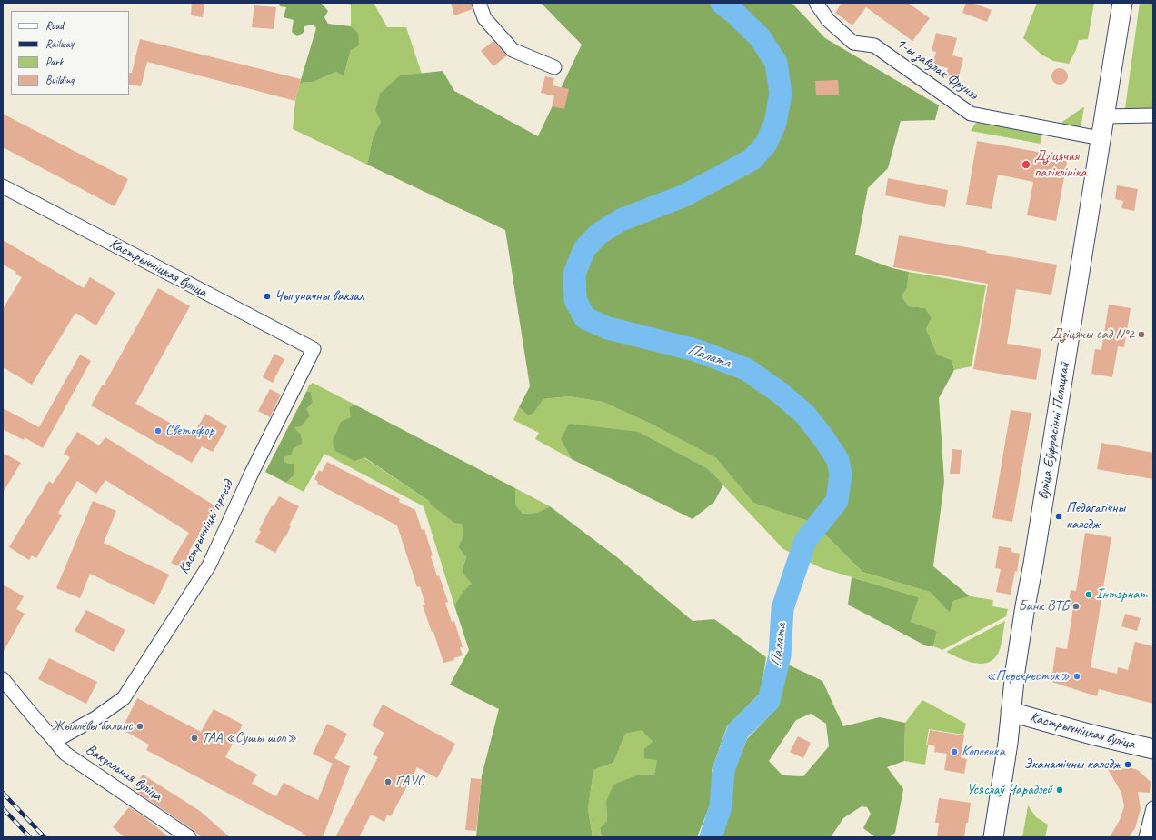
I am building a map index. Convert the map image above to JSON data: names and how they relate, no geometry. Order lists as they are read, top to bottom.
{
  "streets": {
    "main road": ["Кастрычніцкая вуліца", "вуліца Еўфрасінні Полацкай"],
    "street": ["1-ы завулак Фрунзэ", "Кастрычніцкі праезд", "Вакзальная вуліца"]
  },
  "crossings": [
    ["1-ы завулак Фрунзэ", "вуліца Еўфрасінні Полацкай"],
    ["Кастрычніцкая вуліца", "вуліца Еўфрасінні Полацкай"],
    ["Кастрычніцкая вуліца", "Кастрычніцкі праезд"],
    ["Кастрычніцкі праезд", "Вакзальная вуліца"]
  ],
  "water": ["Палата"],
  "places": [
    "Дзіцячая паліклініка",
    "Чыгуначны вакзал",
    "Дзіцячы сад №2",
    "Светофор",
    "Педагагічны каледж",
    "Інтэрнат",
    "Банк ВТБ",
    "«Перекресток»",
    "Жыллёвы баланс",
    "ТАА «Сушы шоп»",
    "Копеечка",
    "Эканамічны каледж",
    "ГАУС",
    "Усяслаў Чарадзей"
  ],
  "legend": [
    "Road",
    "Railway",
    "Park",
    "Building"
  ]
}
